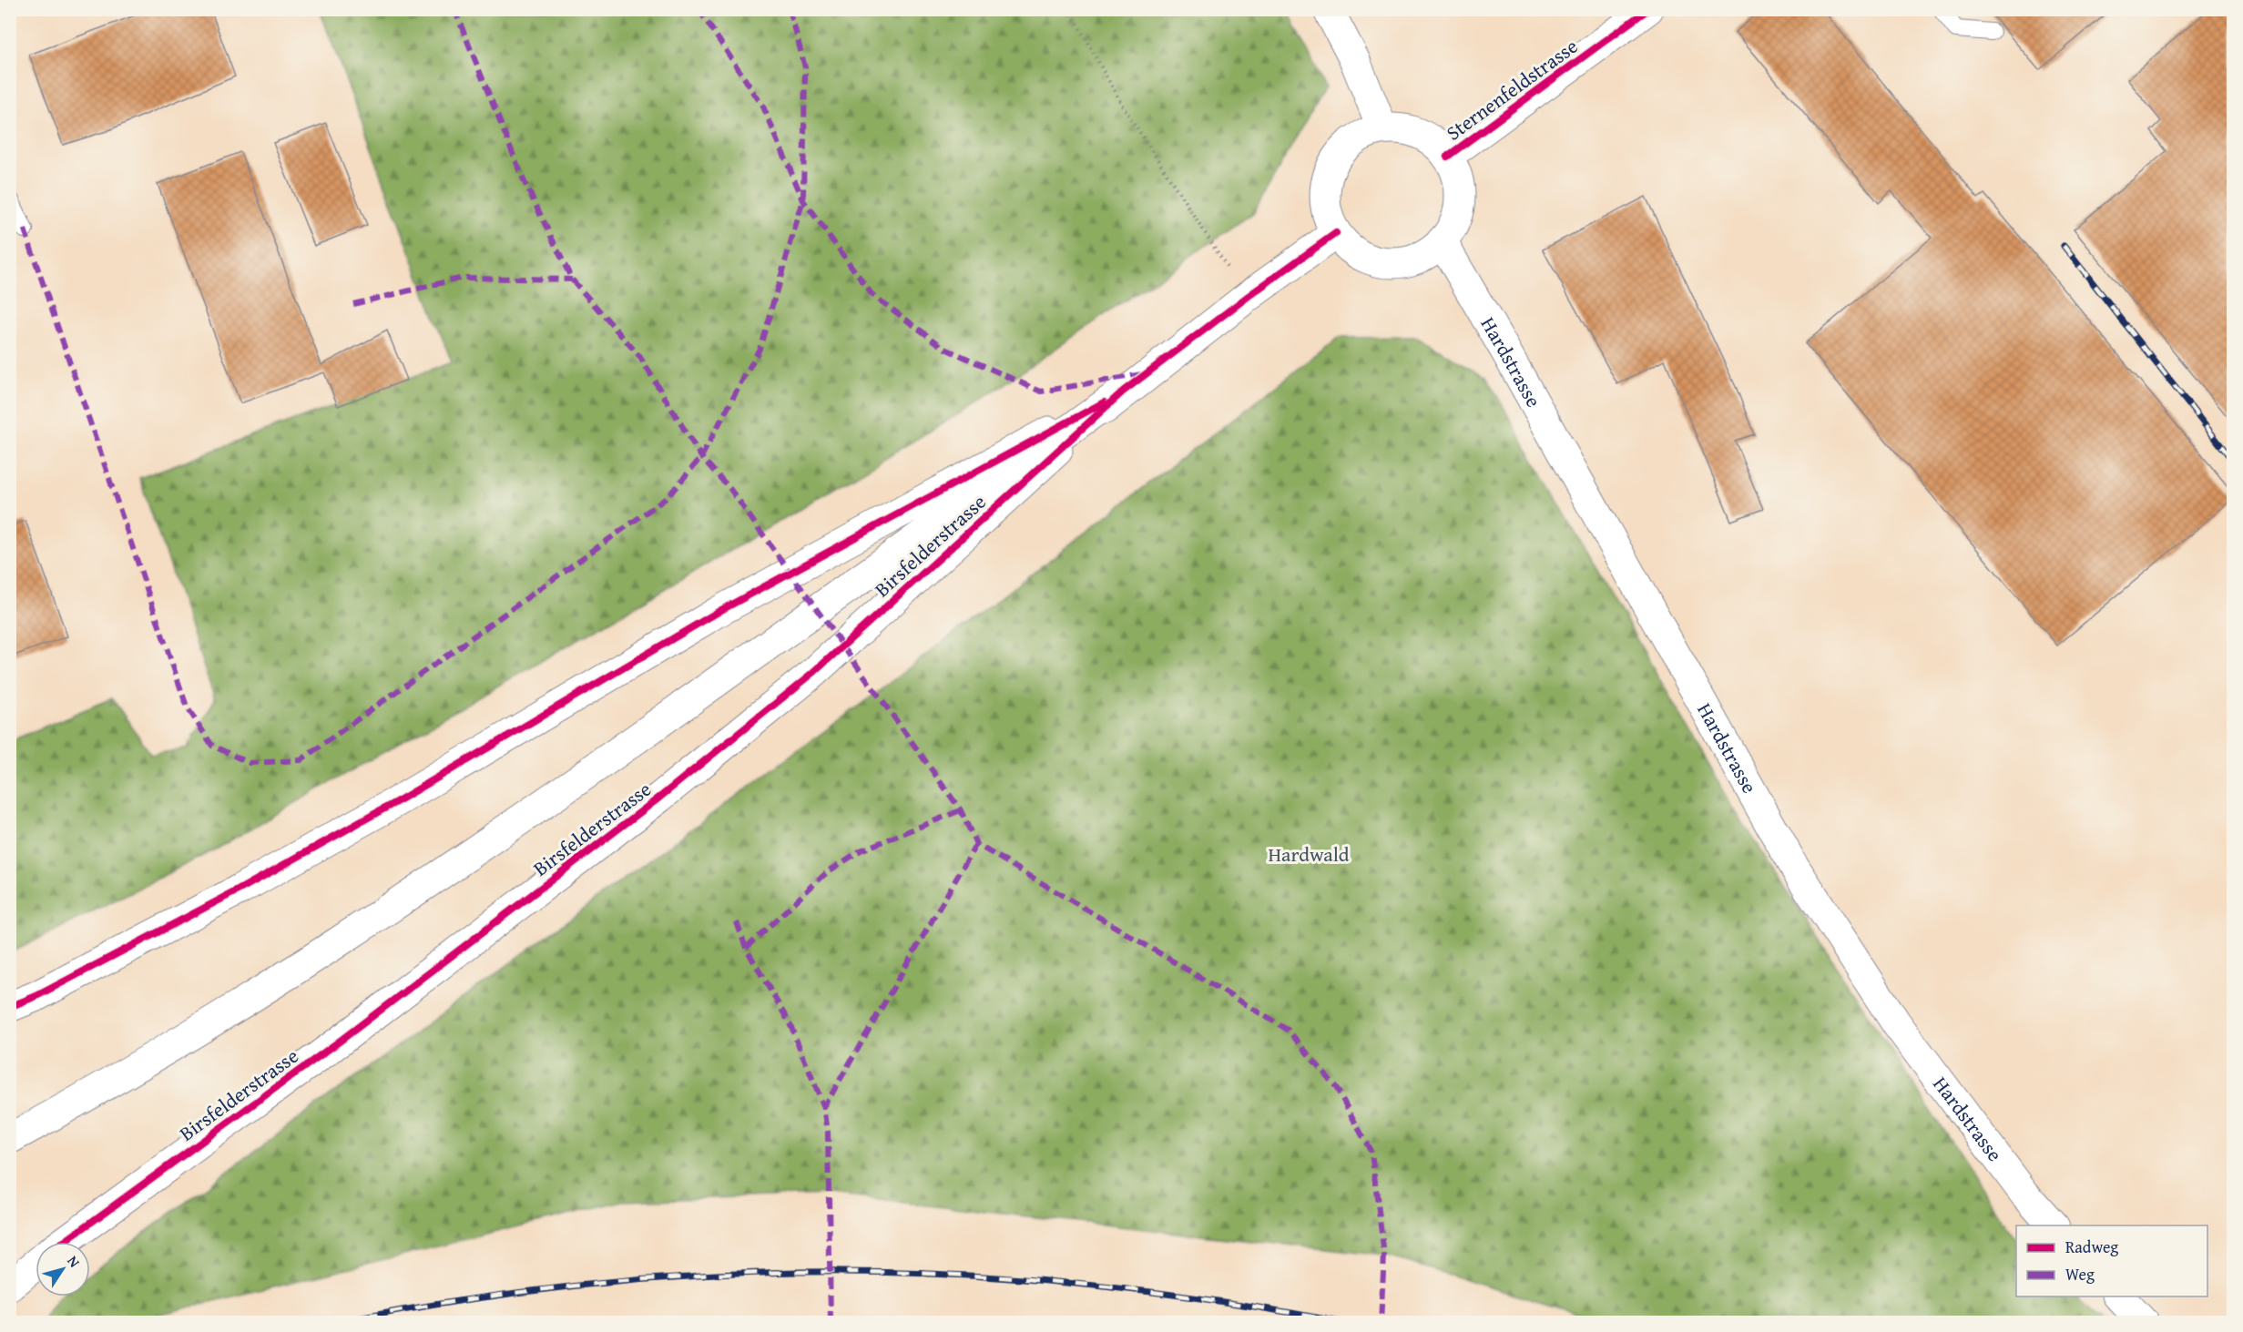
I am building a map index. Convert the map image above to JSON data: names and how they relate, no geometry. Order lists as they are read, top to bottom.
{
  "streets": {
    "main road": ["Sternenfeldstrasse", "Hardstrasse", "Birsfelderstrasse"]
  },
  "crossings": [
    ["Sternenfeldstrasse", "Hardstrasse"],
    ["Sternenfeldstrasse", "Birsfelderstrasse"],
    ["Hardstrasse", "Birsfelderstrasse"]
  ],
  "parks": ["Hardwald"],
  "legend": ["Radweg", "Weg"],
  "north": "top right"
}
